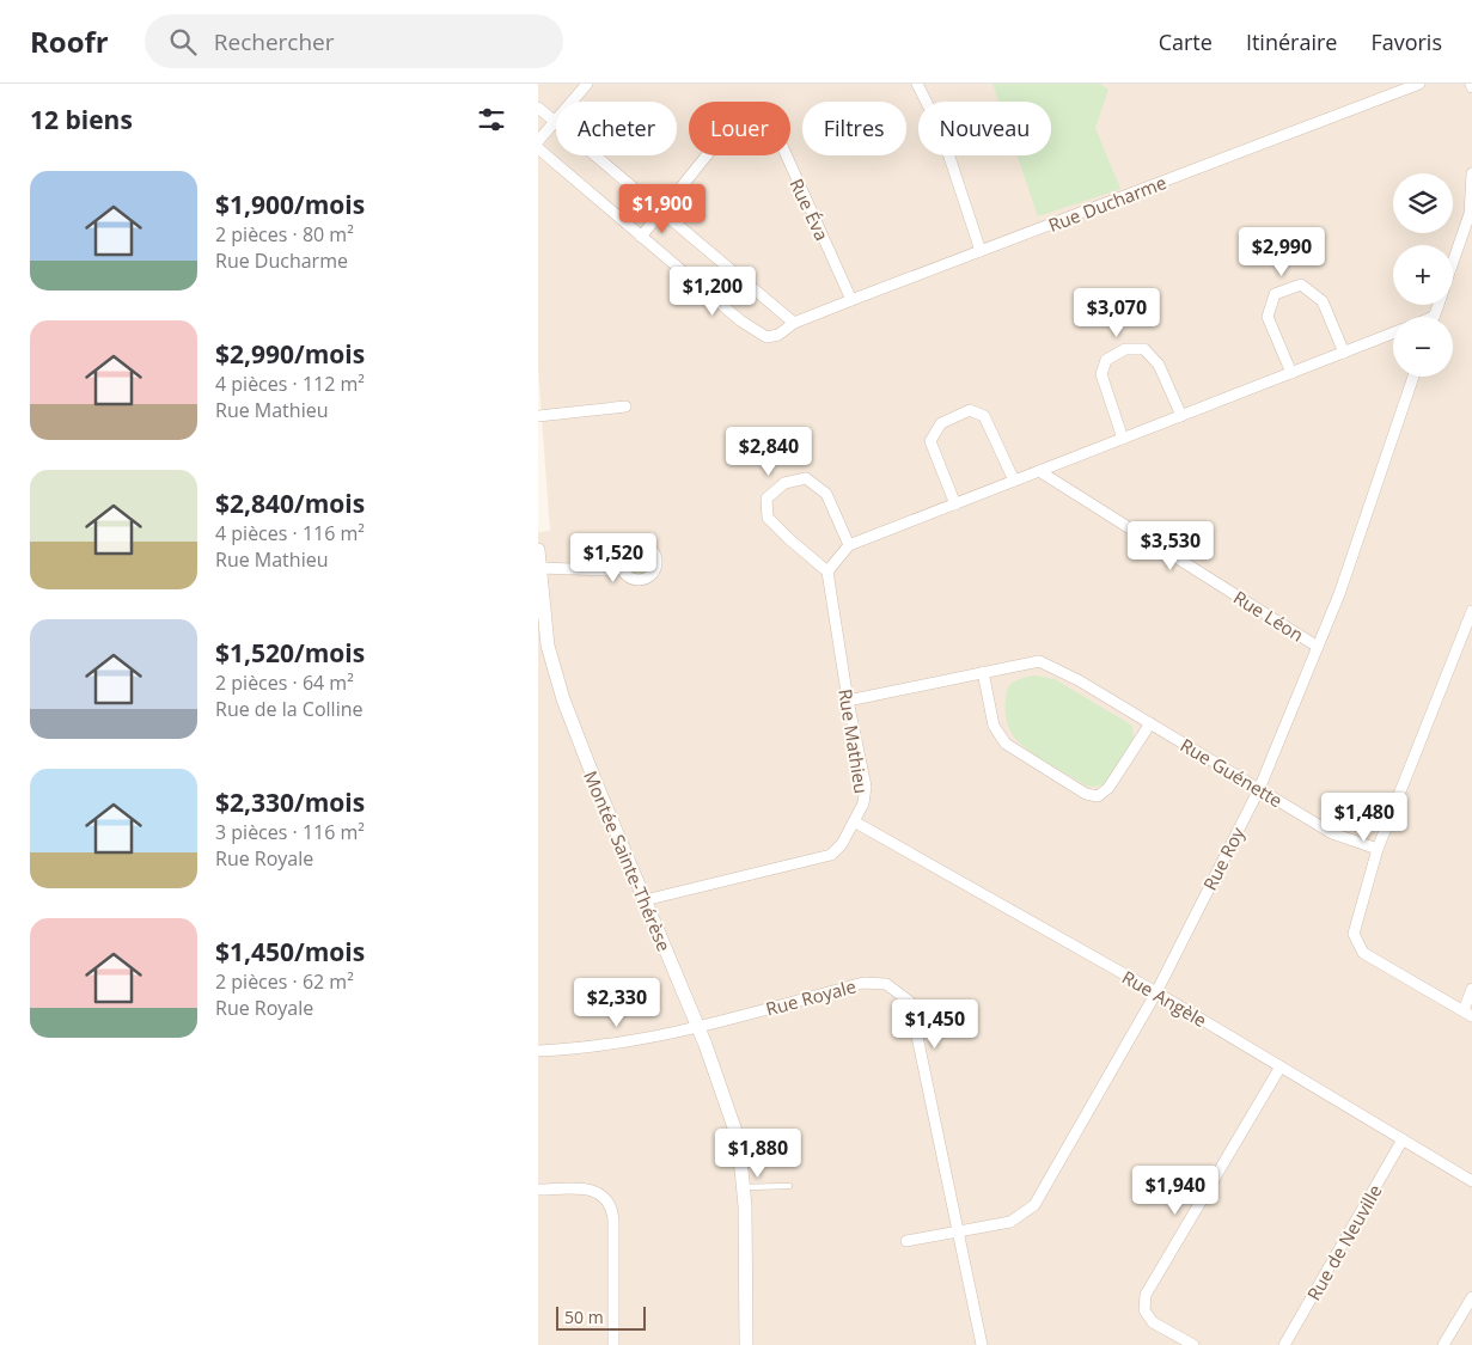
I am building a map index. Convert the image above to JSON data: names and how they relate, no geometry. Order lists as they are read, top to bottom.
{
  "streets": {
    "street": [
      "Rue Ducharme",
      "Rue Éva",
      "Rue Léon",
      "Rue Mathieu",
      "Rue Guénette",
      "Rue Roy",
      "Montée Sainte-Thérèse",
      "Rue Royale",
      "Rue Angèle",
      "Rue de Neuville"
    ]
  },
  "crossings": [
    ["Rue Ducharme", "Rue Éva"],
    ["Rue Léon", "Rue Roy"],
    ["Rue Mathieu", "Rue Guénette"],
    ["Rue Mathieu", "Montée Sainte-Thérèse"],
    ["Rue Mathieu", "Rue Angèle"],
    ["Rue Guénette", "Rue Roy"],
    ["Rue Roy", "Rue Royale"],
    ["Rue Roy", "Rue Angèle"],
    ["Montée Sainte-Thérèse", "Rue Royale"],
    ["Rue Angèle", "Rue de Neuville"]
  ],
  "scale_bar": "50 m",
  "page": {
    "header": "Roofr",
    "search": "Rechercher",
    "nav": ["Carte", "Itinéraire", "Favoris"],
    "heading": "12 biens",
    "chip": [
      "Acheter",
      "Louer",
      "Filtres",
      "Nouveau"
    ],
    "list": [
      {
        "name": "$1,900/mois",
        "note": "2 pièces · 80 m² · Rue Ducharme"
      },
      {
        "name": "$2,990/mois",
        "note": "4 pièces · 112 m² · Rue Mathieu"
      },
      {
        "name": "$2,840/mois",
        "note": "4 pièces · 116 m² · Rue Mathieu"
      },
      {
        "name": "$1,520/mois",
        "note": "2 pièces · 64 m² · Rue de la Colline"
      },
      {
        "name": "$2,330/mois",
        "note": "3 pièces · 116 m² · Rue Royale"
      },
      {
        "name": "$1,450/mois",
        "note": "2 pièces · 62 m² · Rue Royale"
      }
    ],
    "map_buttons": ["+", "−"],
    "price": [
      "$1,900",
      "$2,990",
      "$1,200",
      "$3,070",
      "$2,840",
      "$3,530",
      "$1,520",
      "$1,480",
      "$2,330",
      "$1,450",
      "$1,880",
      "$1,940"
    ],
    "scale": "50 m"
  }
}
